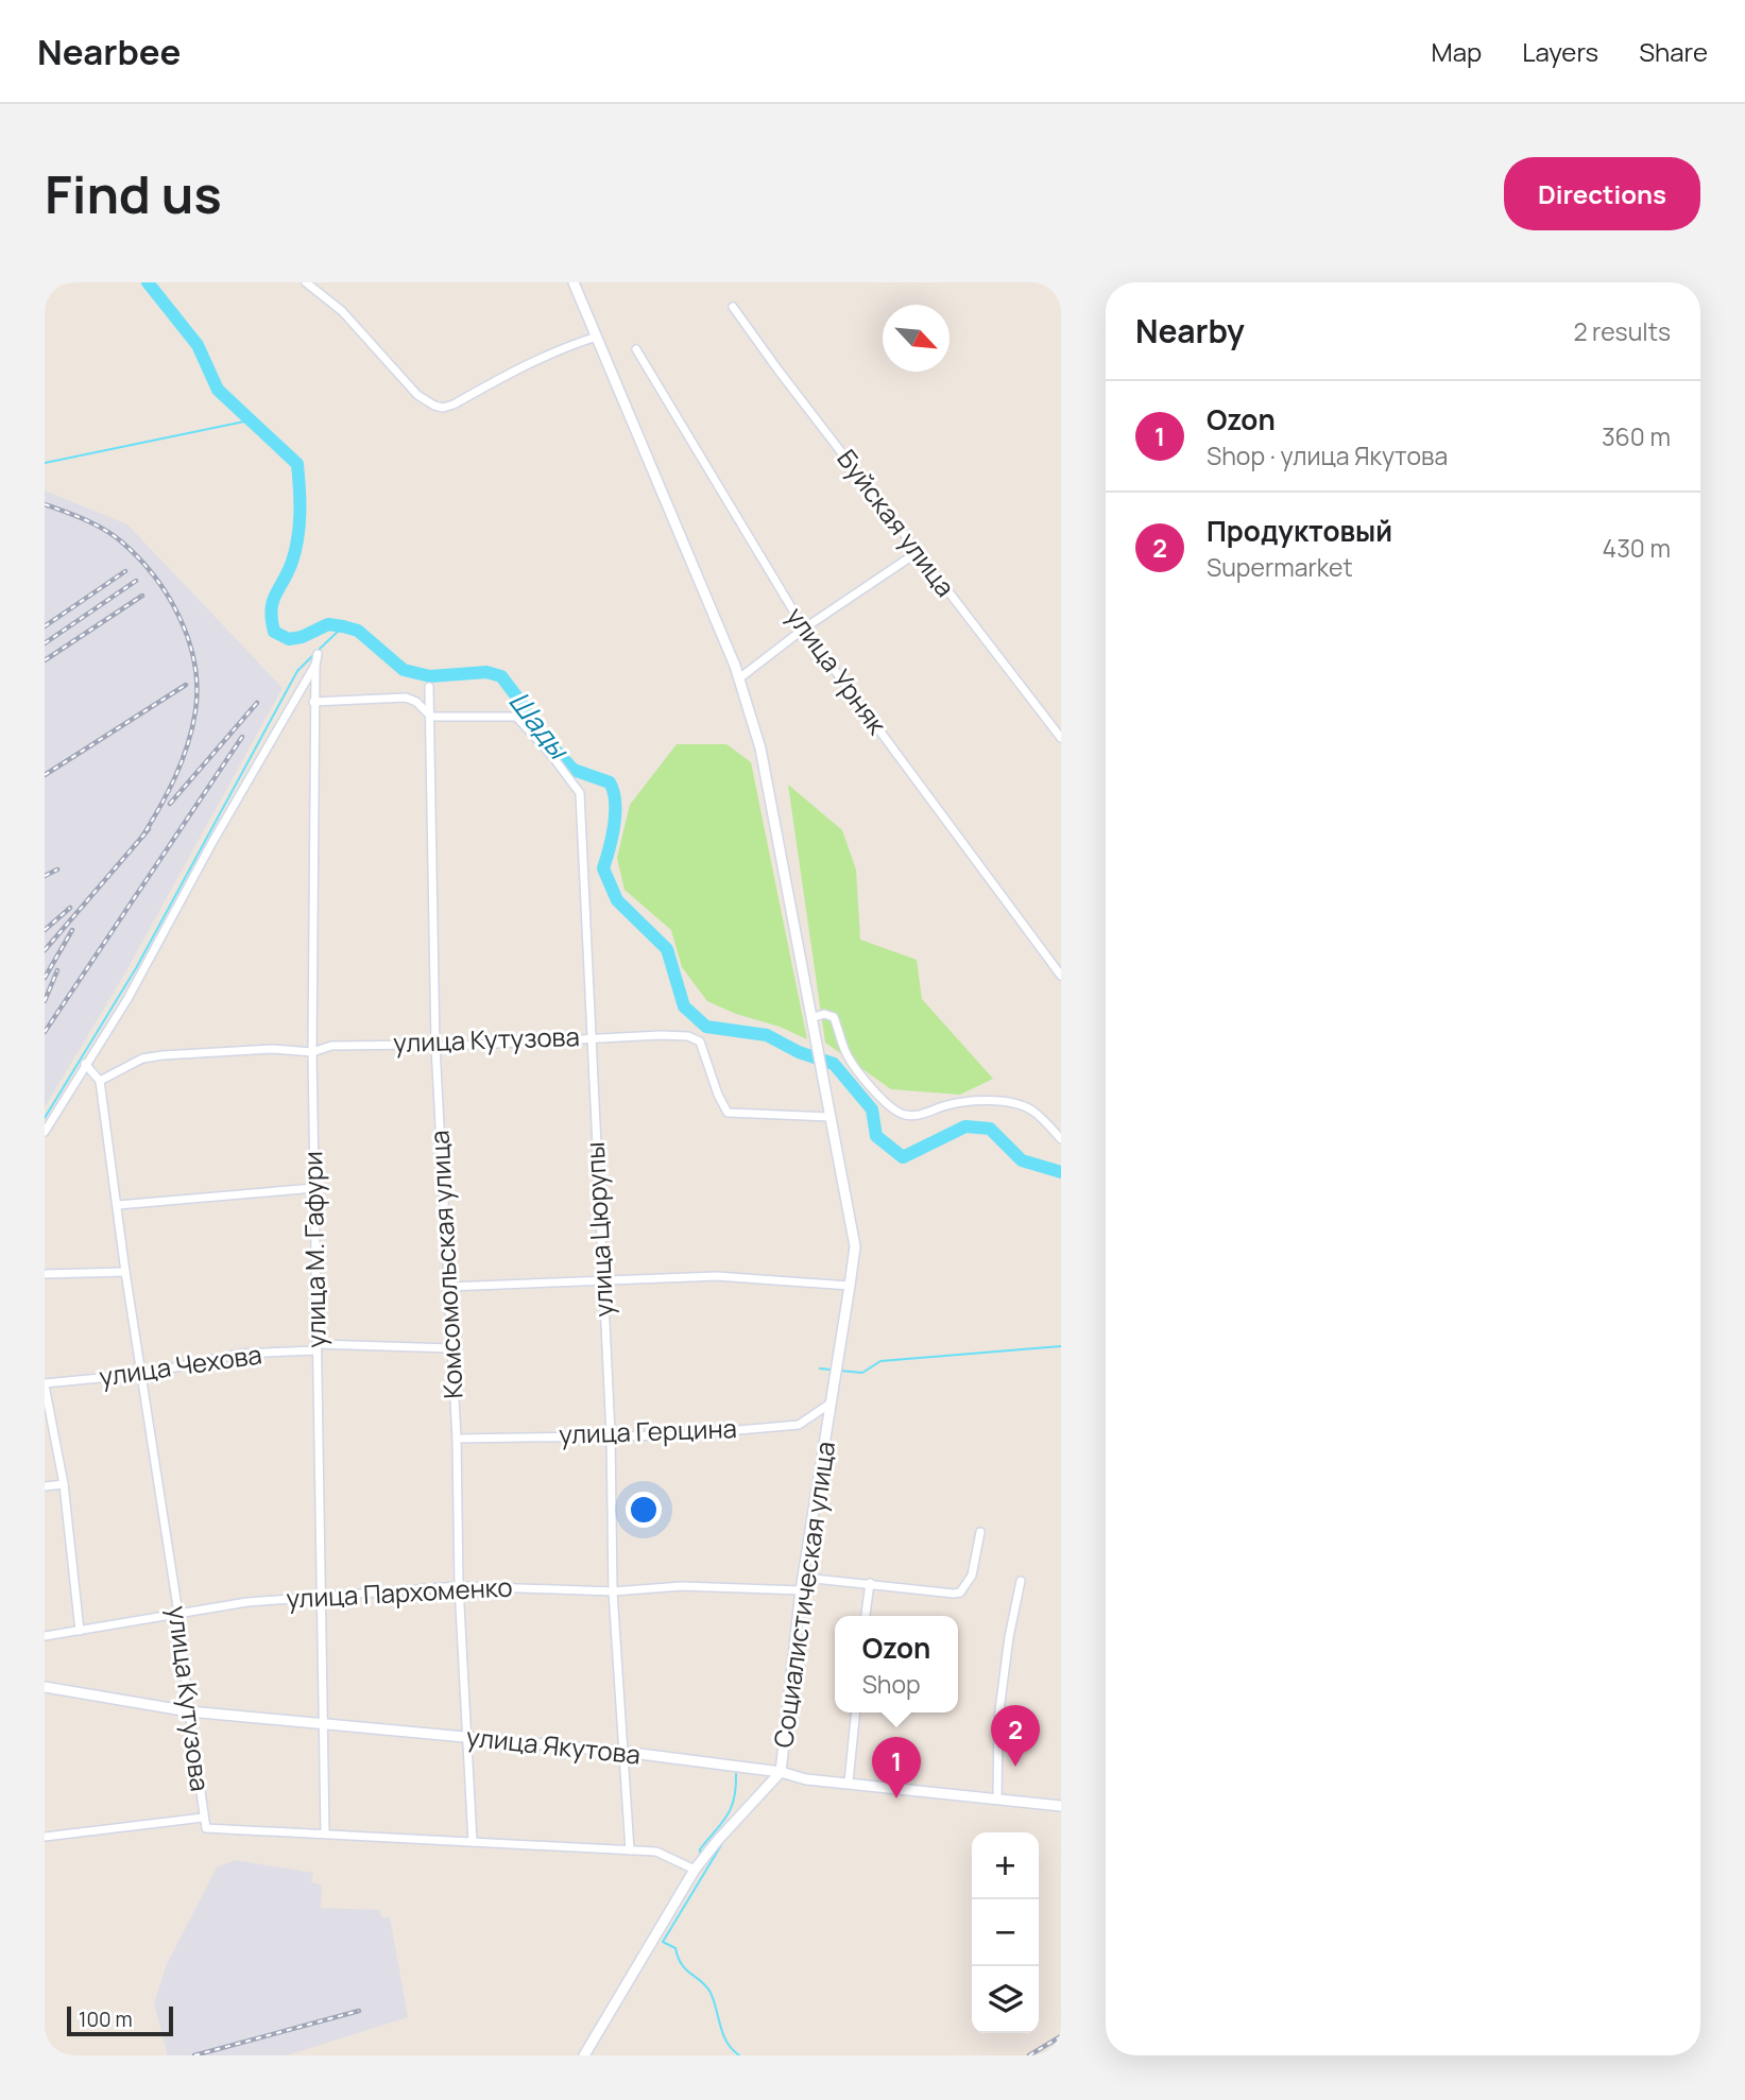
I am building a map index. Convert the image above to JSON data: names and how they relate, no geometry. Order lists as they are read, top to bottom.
{
  "streets": {
    "street": [
      "Буйская улица",
      "улица Урняк",
      "улица Кутузова",
      "улица Цюрупы",
      "улица М. Гафури",
      "Комсомольская улица",
      "улица Чехова",
      "улица Герцина",
      "улица Пархоменко",
      "Социалистическая улица",
      "улица Якутова"
    ]
  },
  "crossings": [
    ["улица Кутузова", "улица Цюрупы"],
    ["улица Кутузова", "улица М. Гафури"],
    ["улица Кутузова", "Комсомольская улица"],
    ["улица Кутузова", "улица Чехова"],
    ["улица Кутузова", "улица Пархоменко"],
    ["улица Кутузова", "Социалистическая улица"],
    ["улица Кутузова", "улица Якутова"],
    ["улица Цюрупы", "Комсомольская улица"],
    ["улица Цюрупы", "улица Герцина"],
    ["улица Цюрупы", "улица Пархоменко"],
    ["улица Цюрупы", "улица Якутова"],
    ["улица М. Гафури", "улица Чехова"],
    ["улица М. Гафури", "улица Пархоменко"],
    ["улица М. Гафури", "улица Якутова"],
    ["Комсомольская улица", "улица Чехова"],
    ["Комсомольская улица", "улица Герцина"],
    ["Комсомольская улица", "улица Пархоменко"],
    ["Комсомольская улица", "улица Якутова"],
    ["улица Герцина", "Социалистическая улица"],
    ["улица Пархоменко", "Социалистическая улица"],
    ["Социалистическая улица", "улица Якутова"]
  ],
  "water": ["Шады"],
  "scale_bar": "100 m",
  "north": "bottom right",
  "page": {
    "header": "Nearbee",
    "nav": ["Map", "Layers", "Share"],
    "buttons": "Directions",
    "title": "Find us",
    "heading": ["Nearby", "2 results"],
    "list": [
      {
        "mark": "1",
        "name": "Ozon",
        "note": "Shop · улица Якутова",
        "value": "360 m"
      },
      {
        "mark": "2",
        "name": "Продуктовый",
        "note": "Supermarket",
        "value": "430 m"
      }
    ],
    "popup": ["Ozon", "Shop"],
    "pins": ["2", "1"],
    "map_buttons": ["+", "−"],
    "scale": "100 m"
  }
}
